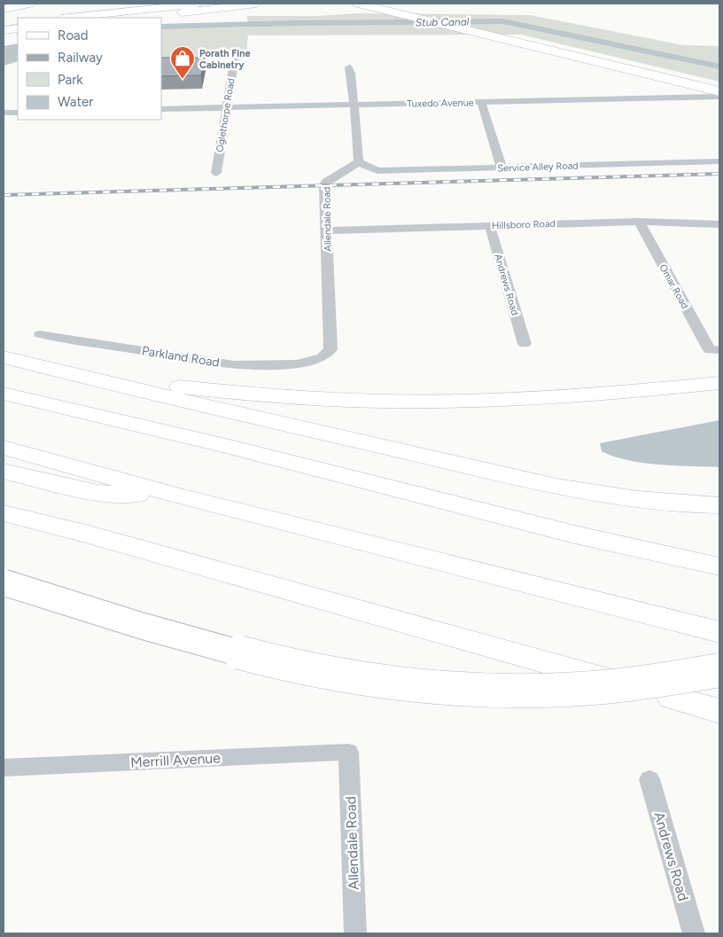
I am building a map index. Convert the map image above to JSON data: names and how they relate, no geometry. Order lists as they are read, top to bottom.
{
  "streets": {
    "street": [
      "Tuxedo Avenue",
      "Oglethorpe Road",
      "Service Alley Road",
      "Allendale Road",
      "Hillsboro Road",
      "Andrews Road",
      "Omar Road",
      "Parkland Road",
      "Merrill Avenue"
    ]
  },
  "crossings": [
    ["Tuxedo Avenue", "Oglethorpe Road"],
    ["Service Alley Road", "Allendale Road"],
    ["Allendale Road", "Hillsboro Road"],
    ["Allendale Road", "Parkland Road"],
    ["Allendale Road", "Merrill Avenue"],
    ["Hillsboro Road", "Andrews Road"],
    ["Hillsboro Road", "Omar Road"]
  ],
  "water": ["Stub Canal"],
  "places": {
    "shop": ["Porath Fine Cabinetry"]
  },
  "legend": [
    "Road",
    "Railway",
    "Park",
    "Water"
  ]
}
